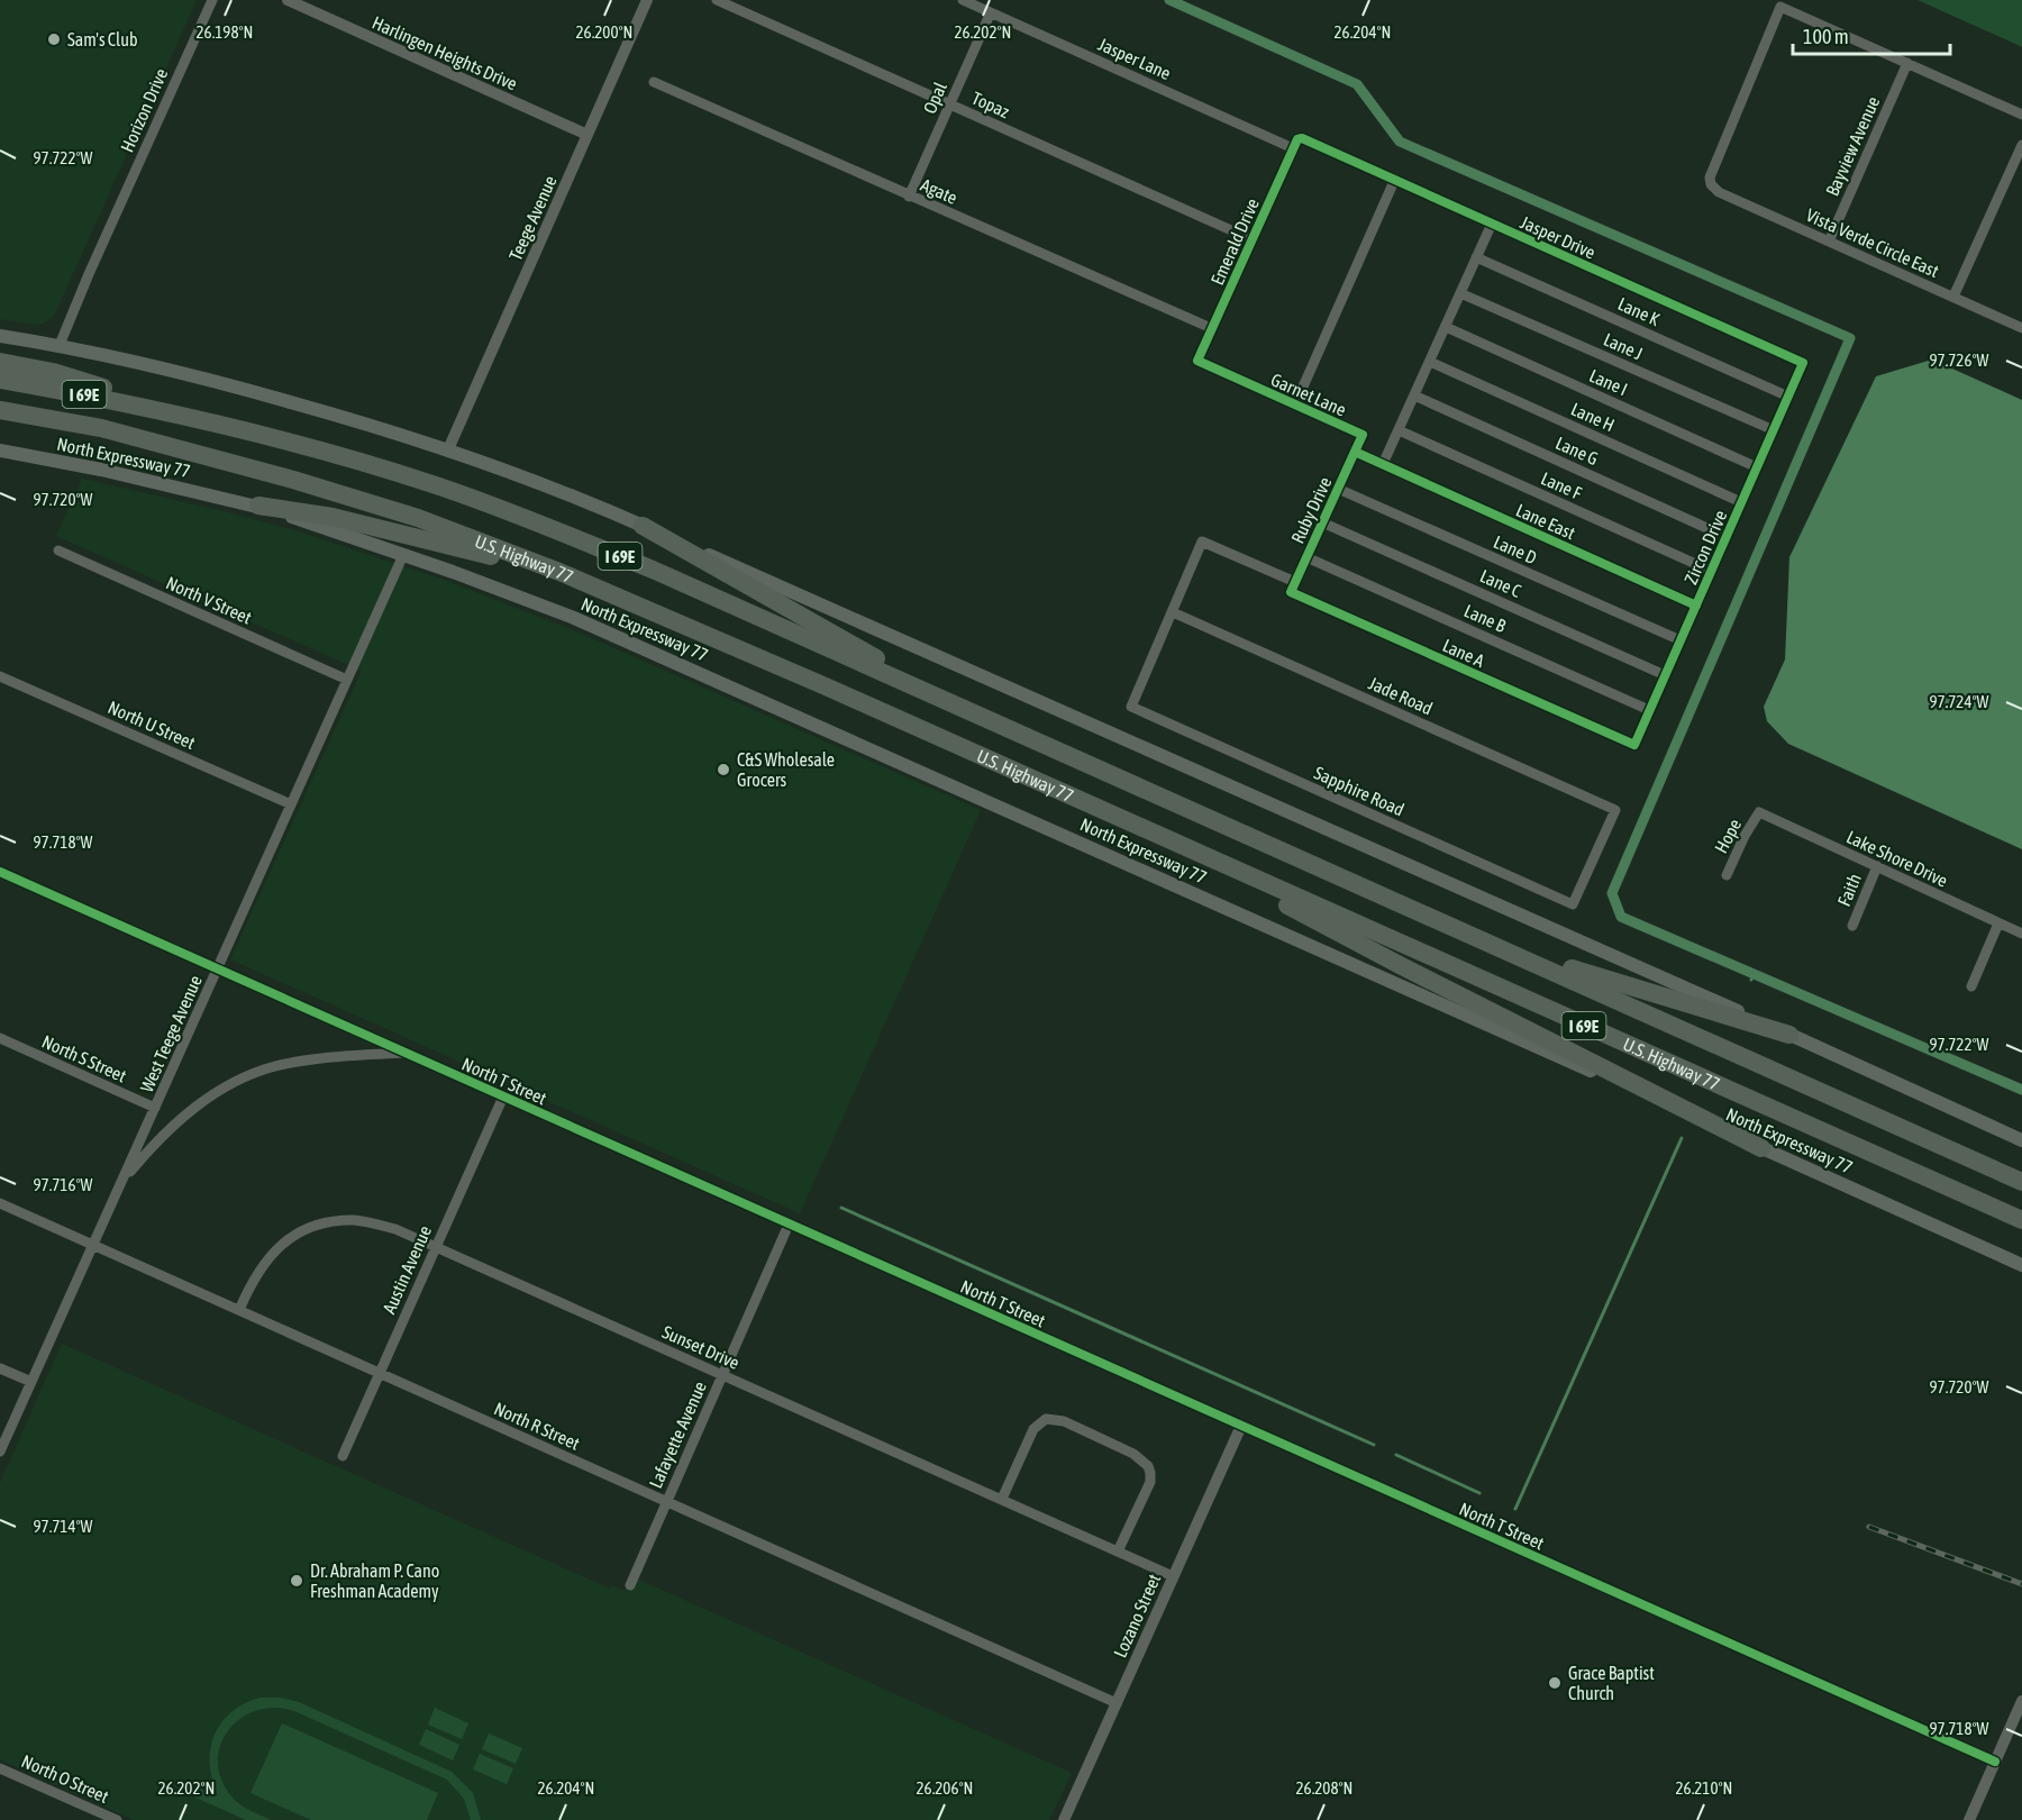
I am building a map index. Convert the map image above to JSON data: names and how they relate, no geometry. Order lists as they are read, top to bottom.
{
  "streets": {
    "highway": ["I 69E", "U.S. Highway 77"],
    "main road": ["North Expressway 77"],
    "street": [
      "Harlingen Heights Drive",
      "Jasper Lane",
      "Opal",
      "Topaz",
      "Horizon Drive",
      "Bayview Avenue",
      "Agate",
      "Teege Avenue",
      "Jasper Drive",
      "Emerald Drive",
      "Vista Verde Circle East",
      "Lane K",
      "Lane J",
      "Lane I",
      "Garnet Lane",
      "Lane H",
      "Lane G",
      "Lane F",
      "Ruby Drive",
      "Lane East",
      "Zircon Drive",
      "Lane D",
      "Lane C",
      "North V Street",
      "Lane B",
      "Lane A",
      "Jade Road",
      "North U Street",
      "Sapphire Road",
      "Hope",
      "Lake Shore Drive",
      "Faith",
      "West Teege Avenue",
      "North S Street",
      "North T Street",
      "Austin Avenue",
      "Sunset Drive",
      "North R Street",
      "Lafayette Avenue",
      "Lozano Street",
      "North O Street"
    ]
  },
  "crossings": [
    ["Harlingen Heights Drive", "Teege Avenue"],
    ["Jasper Lane", "Opal"],
    ["Jasper Lane", "Emerald Drive"],
    ["Opal", "Topaz"],
    ["Opal", "Agate"],
    ["Topaz", "Emerald Drive"],
    ["Bayview Avenue", "Vista Verde Circle East"],
    ["Agate", "Emerald Drive"],
    ["Jasper Drive", "Emerald Drive"],
    ["Jasper Drive", "Zircon Drive"],
    ["Emerald Drive", "Garnet Lane"],
    ["Lane K", "Zircon Drive"],
    ["Lane J", "Zircon Drive"],
    ["Lane I", "Zircon Drive"],
    ["Garnet Lane", "Ruby Drive"],
    ["Lane H", "Zircon Drive"],
    ["Lane G", "Zircon Drive"],
    ["North Expressway 77", "West Teege Avenue"],
    ["Lane F", "Zircon Drive"],
    ["Ruby Drive", "Lane D"],
    ["Ruby Drive", "Lane C"],
    ["Ruby Drive", "Lane B"],
    ["Ruby Drive", "Lane A"],
    ["Lane East", "Zircon Drive"],
    ["Zircon Drive", "Lane D"],
    ["Zircon Drive", "Lane C"],
    ["Zircon Drive", "Lane B"],
    ["Zircon Drive", "Lane A"],
    ["North V Street", "West Teege Avenue"],
    ["Jade Road", "Sapphire Road"],
    ["North U Street", "West Teege Avenue"],
    ["Hope", "Lake Shore Drive"],
    ["Lake Shore Drive", "Faith"],
    ["West Teege Avenue", "North S Street"],
    ["West Teege Avenue", "North T Street"],
    ["West Teege Avenue", "North R Street"],
    ["North T Street", "Austin Avenue"],
    ["North T Street", "Lafayette Avenue"],
    ["North T Street", "Lozano Street"],
    ["Austin Avenue", "Sunset Drive"],
    ["Austin Avenue", "North R Street"],
    ["Sunset Drive", "North R Street"],
    ["Sunset Drive", "Lafayette Avenue"],
    ["Sunset Drive", "Lozano Street"],
    ["North R Street", "Lafayette Avenue"],
    ["North R Street", "Lozano Street"]
  ],
  "places": [
    "Sam's Club",
    "C&S Wholesale Grocers",
    "Dr. Abraham P. Cano Freshman Academy",
    "Grace Baptist Church"
  ],
  "scale_bar": "100 m",
  "coordinates": [
    "26.198°N",
    "26.200°N",
    "26.202°N",
    "26.204°N",
    "97.722°W",
    "97.726°W",
    "97.720°W",
    "97.724°W",
    "97.718°W",
    "97.716°W",
    "97.714°W",
    "26.206°N",
    "26.208°N",
    "26.210°N"
  ]
}
